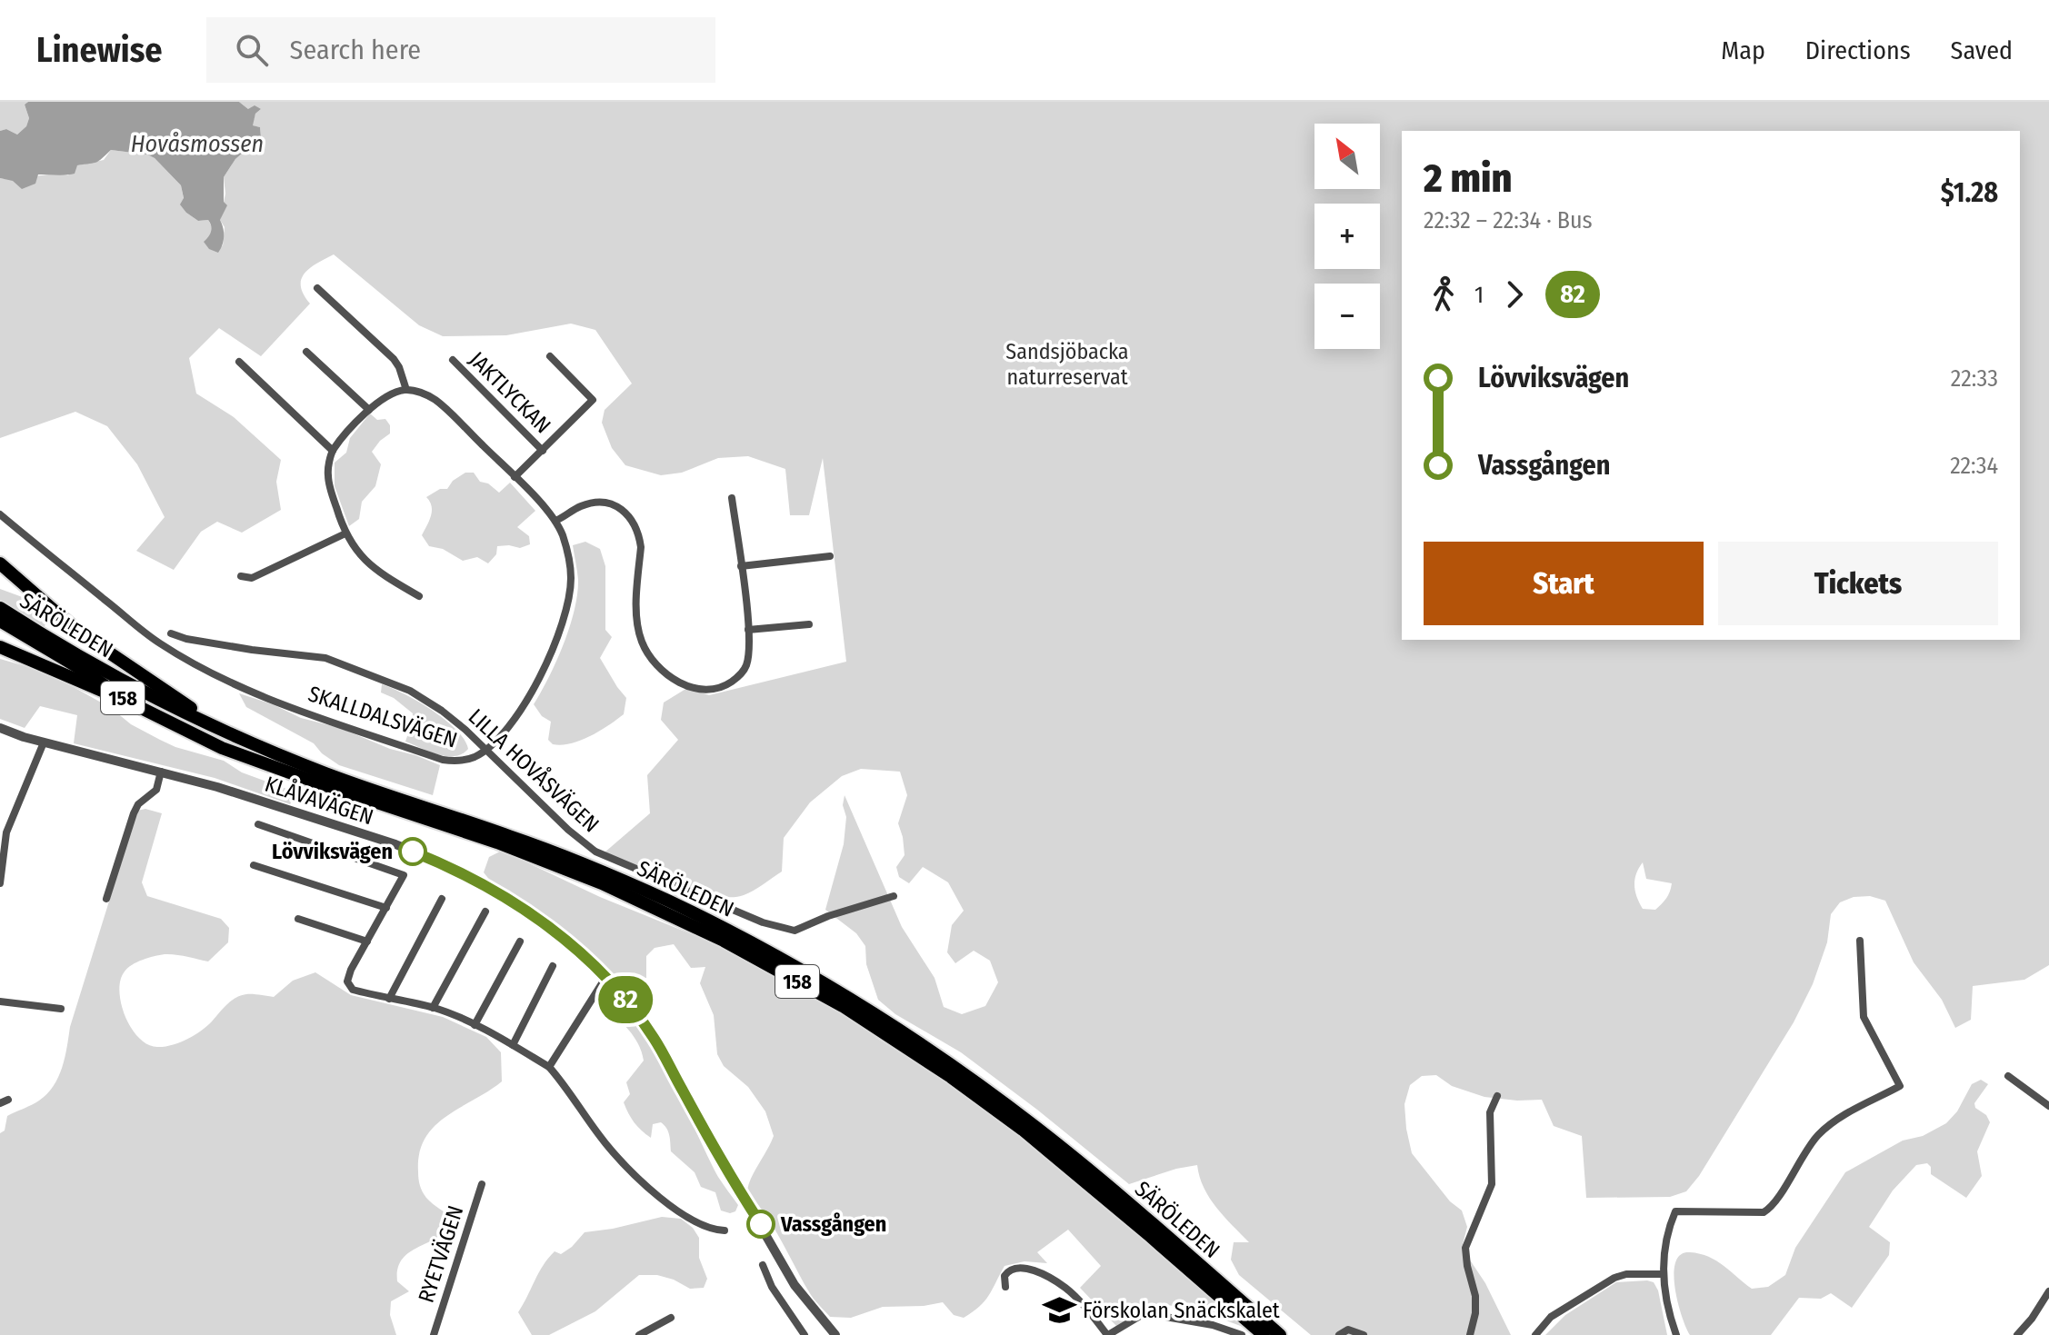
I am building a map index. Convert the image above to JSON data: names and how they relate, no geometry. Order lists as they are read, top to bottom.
{
  "streets": {
    "main road": ["SÄRÖLEDEN", "158"],
    "street": [
      "JAKTLYCKAN",
      "SKALLDALSVÄGEN",
      "LILLA HOVÅSVÄGEN",
      "KLÅVAVÄGEN",
      "RYETVÄGEN"
    ]
  },
  "crossings": [
    ["JAKTLYCKAN", "SKALLDALSVÄGEN"],
    ["SÄRÖLEDEN", "158"],
    ["SKALLDALSVÄGEN", "LILLA HOVÅSVÄGEN"]
  ],
  "water": ["Hovåsmossen"],
  "parks": ["Sandsjöbacka naturreservat"],
  "places": {
    "other": ["Lövviksvägen", "Vassgången"],
    "school or university": ["Förskolan Snäckskalet"]
  },
  "lines": ["bus line 82"],
  "north": "top left",
  "page": {
    "header": "Linewise",
    "search": "Search here",
    "nav": ["Map", "Directions", "Saved"],
    "on_map": "82",
    "map_buttons": ["+", "−"],
    "heading": ["2 min", "22:32 – 22:34 · Bus", "$1.28"],
    "legs": ["1", "82"],
    "list": [
      {
        "name": "Lövviksvägen",
        "value": "22:33"
      },
      {
        "name": "Vassgången",
        "value": "22:34"
      }
    ],
    "buttons": ["Start", "Tickets"]
  }
}
